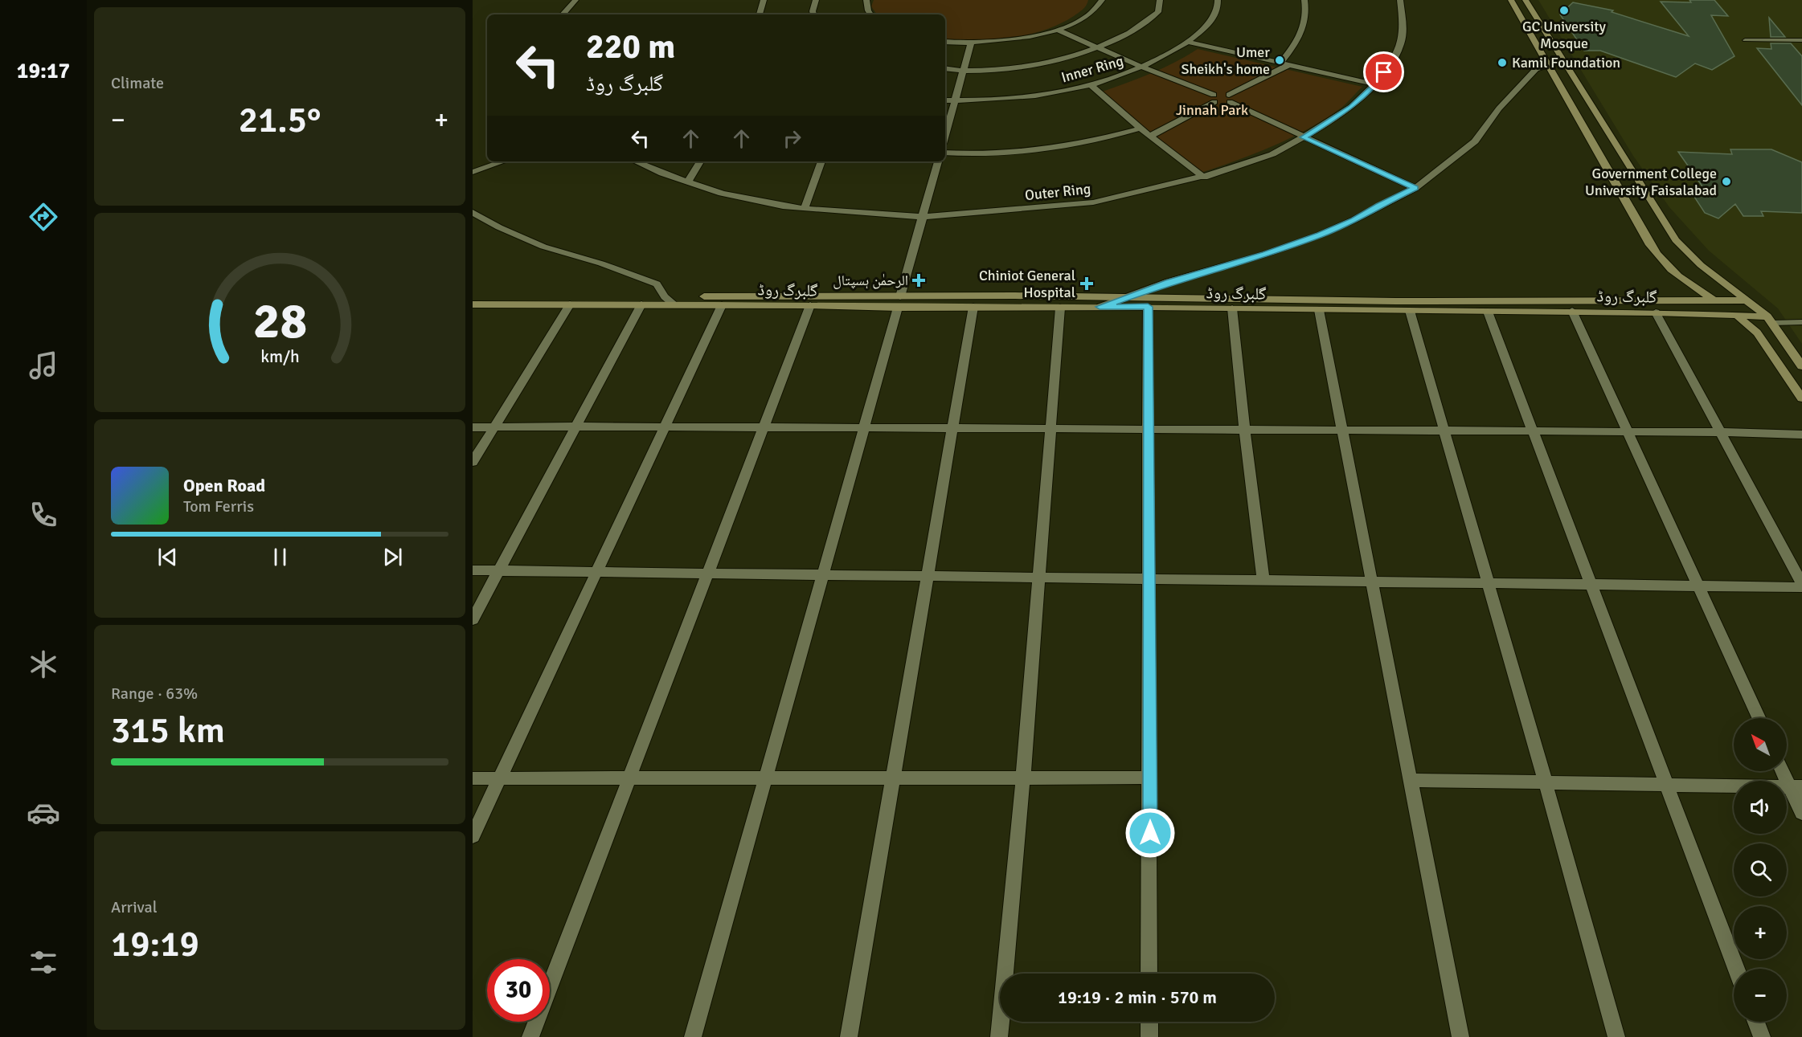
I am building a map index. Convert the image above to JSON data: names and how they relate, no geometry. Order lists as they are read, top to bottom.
{
  "streets": {
    "main road": ["گلبرگ روڈ"],
    "street": ["Inner Ring", "Outer Ring"]
  },
  "parks": ["Jinnah Park"],
  "places": {
    "other": [
      "GC University Mosque",
      "Umer Sheikh's home",
      "Kamil Foundation",
      "Government College University Faisalabad"
    ],
    "health": ["الرحمٰن ہسپتال", "Chiniot General Hospital"]
  },
  "north": "top left",
  "page": {
    "tabs": "19:17",
    "tile": [
      "Climate",
      ["Range · 63%", "315 km"],
      ["Arrival", "19:19"]
    ],
    "turn": ["220 m", "گلبرگ روڈ"],
    "heat": ["−", "21.5°", "+"],
    "song": ["Open Road", "Tom Ferris"],
    "map_buttons": ["+", "−"],
    "limit": "30",
    "trip": "19:19 · 2 min · 570 m",
    "gauge": ["28", "km/h"]
  }
}
